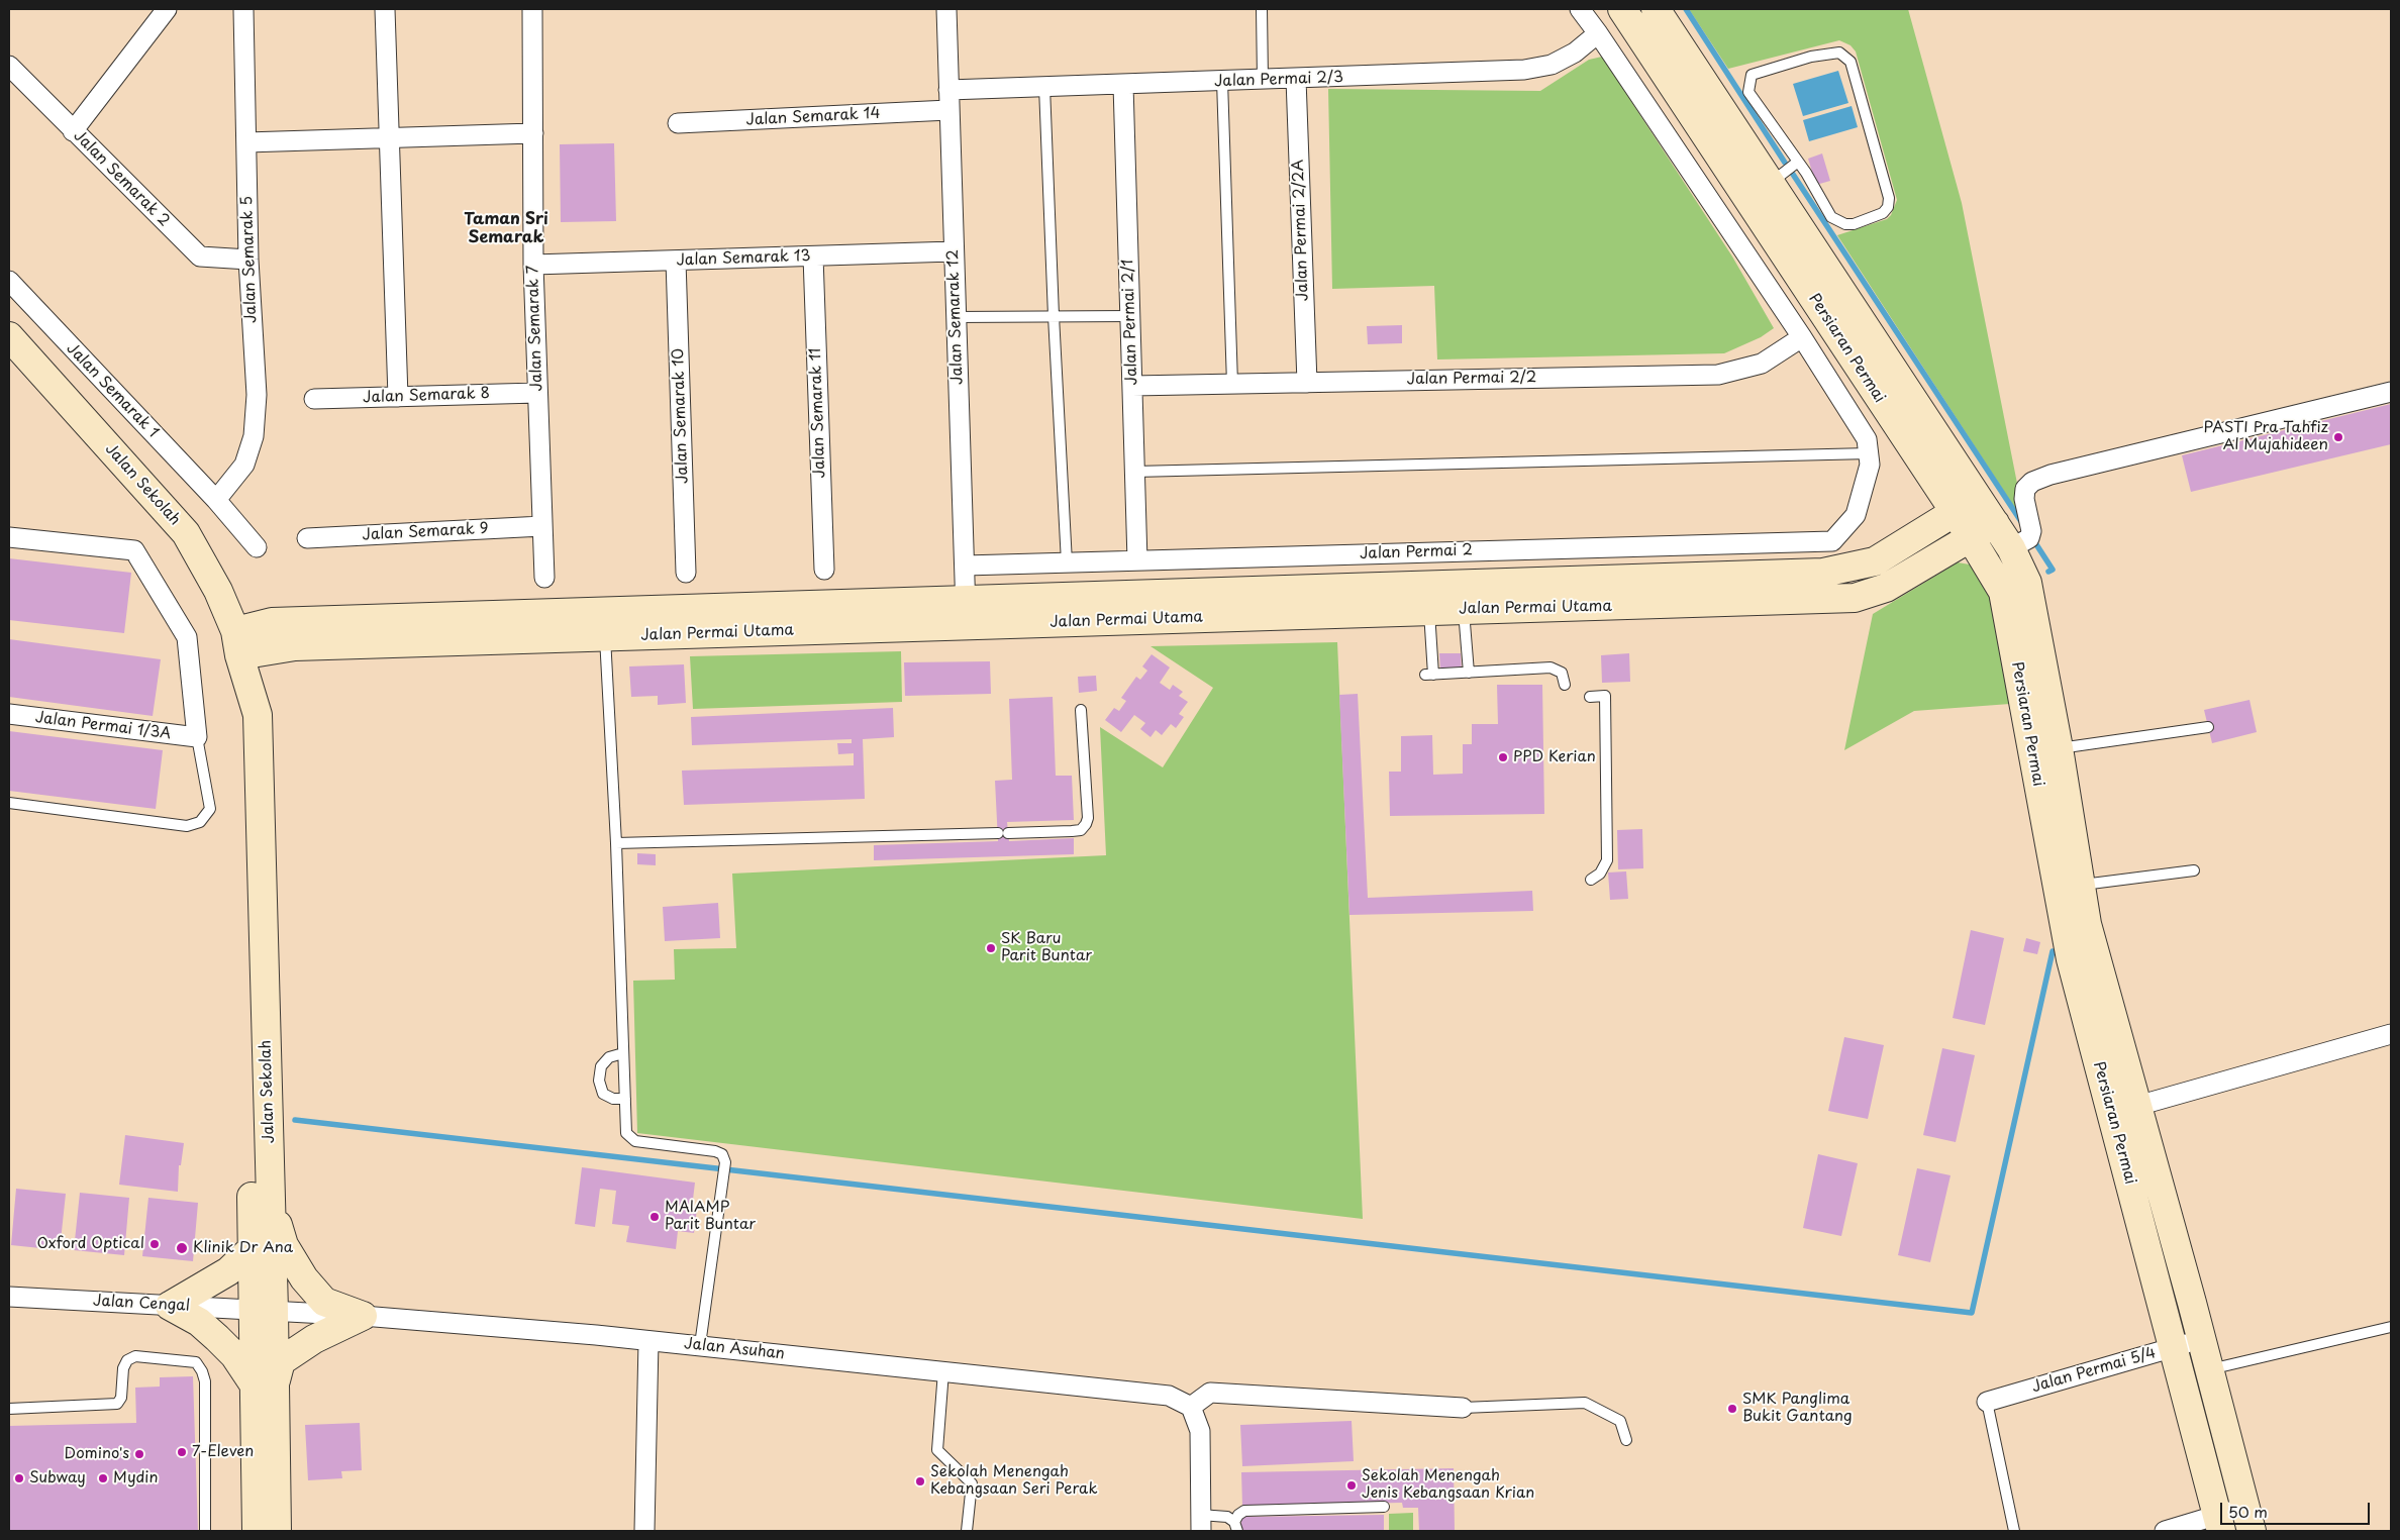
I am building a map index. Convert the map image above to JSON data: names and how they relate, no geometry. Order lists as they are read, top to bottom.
{
  "streets": {
    "street": [
      "Jalan Permai 2/3",
      "Jalan Semarak 14",
      "Jalan Semarak 2",
      "Jalan Permai 2/2A",
      "Jalan Semarak 13",
      "Jalan Semarak 5",
      "Jalan Semarak 12",
      "Jalan Permai 2/1",
      "Jalan Semarak 7",
      "Persiaran Permai",
      "Jalan Permai 2/2",
      "Jalan Semarak 1",
      "Jalan Semarak 8",
      "Jalan Semarak 11",
      "Jalan Semarak 10",
      "Jalan Sekolah",
      "Jalan Semarak 9",
      "Jalan Permai 2",
      "Jalan Permai Utama",
      "Jalan Permai 1/3A",
      "Jalan Cengal",
      "Jalan Asuhan",
      "Jalan Permai 5/4"
    ]
  },
  "crossings": [
    ["Jalan Permai 2/3", "Jalan Permai 2/2A"],
    ["Jalan Permai 2/3", "Jalan Semarak 12"],
    ["Jalan Permai 2/3", "Jalan Permai 2/1"],
    ["Jalan Semarak 14", "Jalan Semarak 12"],
    ["Jalan Semarak 2", "Jalan Semarak 5"],
    ["Jalan Permai 2/2A", "Jalan Permai 2/2"],
    ["Jalan Semarak 13", "Jalan Semarak 12"],
    ["Jalan Semarak 13", "Jalan Semarak 7"],
    ["Jalan Semarak 13", "Jalan Semarak 11"],
    ["Jalan Semarak 13", "Jalan Semarak 10"],
    ["Jalan Semarak 5", "Jalan Semarak 1"],
    ["Jalan Semarak 12", "Jalan Permai 2"],
    ["Jalan Semarak 12", "Jalan Permai Utama"],
    ["Jalan Permai 2/1", "Jalan Permai 2/2"],
    ["Jalan Permai 2/1", "Jalan Permai 2"],
    ["Jalan Semarak 7", "Jalan Semarak 8"],
    ["Jalan Semarak 7", "Jalan Semarak 9"],
    ["Persiaran Permai", "Jalan Permai Utama"],
    ["Persiaran Permai", "Jalan Permai 5/4"],
    ["Jalan Sekolah", "Jalan Permai Utama"],
    ["Jalan Sekolah", "Jalan Cengal"],
    ["Jalan Sekolah", "Jalan Asuhan"],
    ["Jalan Cengal", "Jalan Asuhan"]
  ],
  "districts": ["Taman Sri Semarak"],
  "places": [
    "PASTI Pra Tahfiz Al Mujahideen",
    "PPD Kerian",
    "SK Baru Parit Buntar",
    "MAIAMP Parit Buntar",
    "Oxford Optical",
    "Klinik Dr Ana",
    "SMK Panglima Bukit Gantang",
    "7-Eleven",
    "Domino's",
    "Subway",
    "Mydin",
    "Sekolah Menengah Kebangsaan Seri Perak",
    "Sekolah Menengah Jenis Kebangsaan Krian"
  ],
  "scale_bar": "50 m"
}
